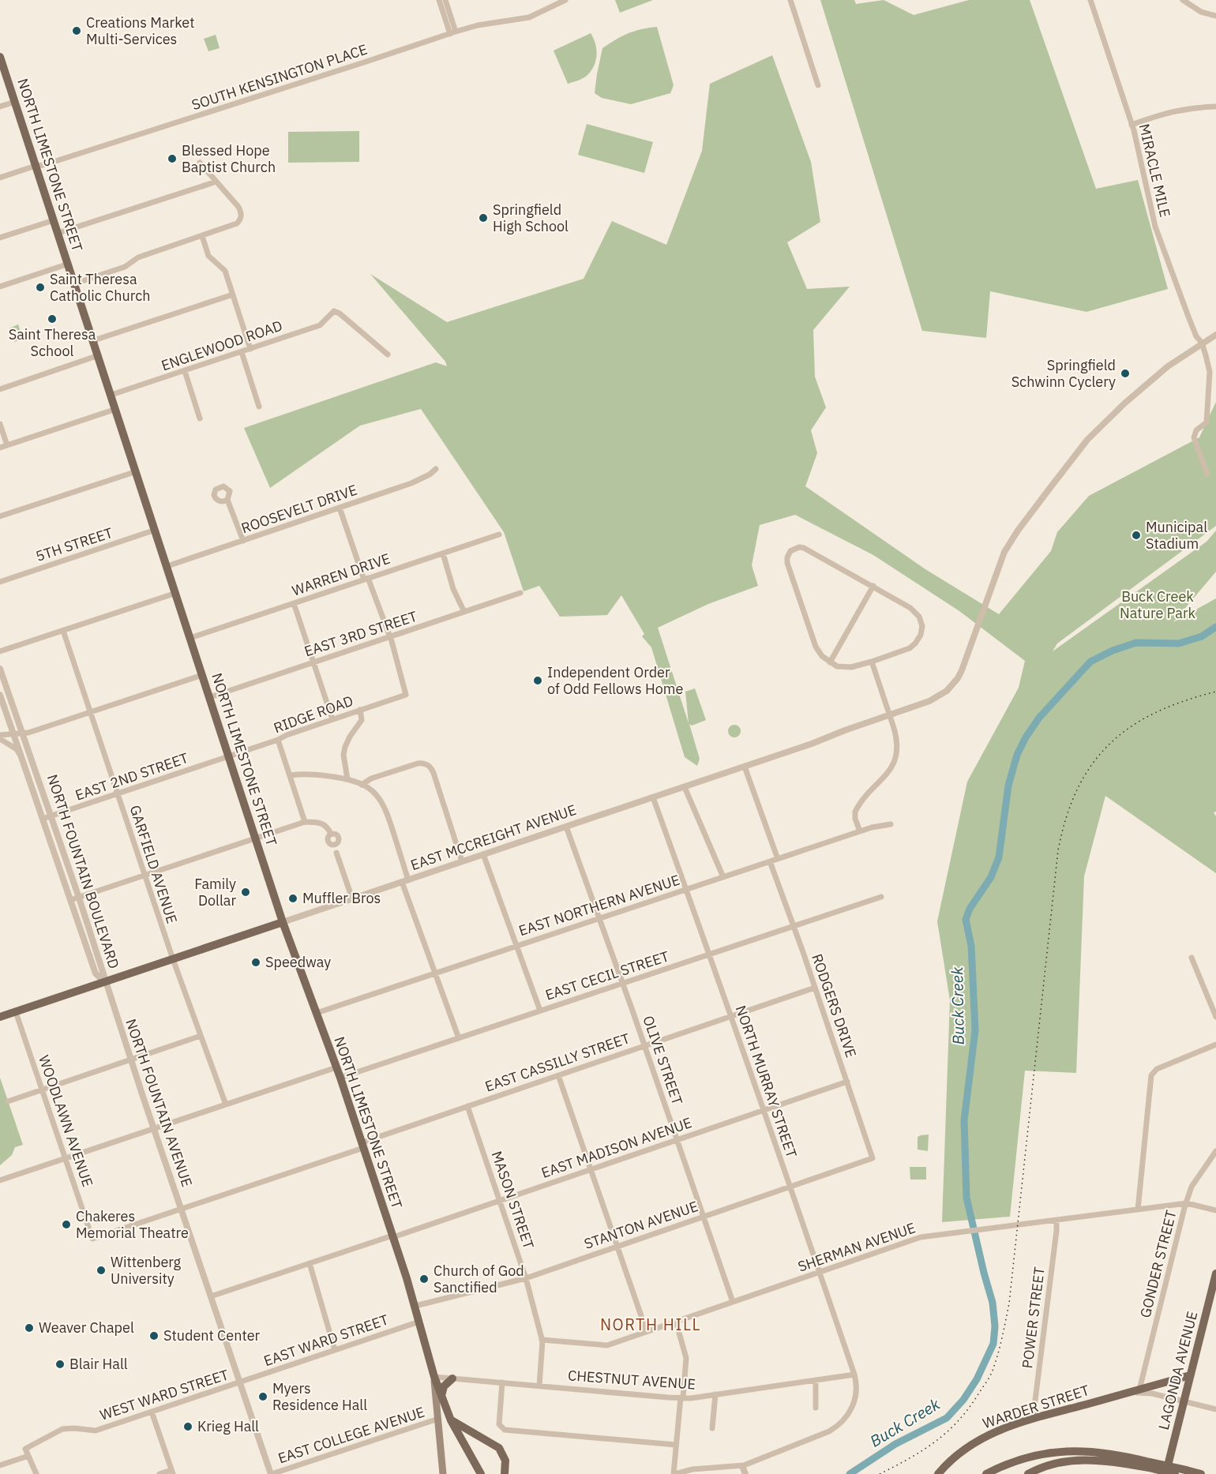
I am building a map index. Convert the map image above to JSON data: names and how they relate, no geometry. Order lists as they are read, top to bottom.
{
  "streets": {
    "main road": [
      "NORTH LIMESTONE STREET",
      "EAST MCCREIGHT AVENUE",
      "LAGONDA AVENUE",
      "WARDER STREET"
    ],
    "street": [
      "SOUTH KENSINGTON PLACE",
      "MIRACLE MILE",
      "ENGLEWOOD ROAD",
      "ROOSEVELT DRIVE",
      "5TH STREET",
      "WARREN DRIVE",
      "EAST 3RD STREET",
      "RIDGE ROAD",
      "EAST 2ND STREET",
      "GARFIELD AVENUE",
      "NORTH FOUNTAIN BOULEVARD",
      "EAST NORTHERN AVENUE",
      "EAST CECIL STREET",
      "RODGERS DRIVE",
      "OLIVE STREET",
      "EAST CASSILLY STREET",
      "NORTH MURRAY STREET",
      "NORTH FOUNTAIN AVENUE",
      "WOODLAWN AVENUE",
      "EAST MADISON AVENUE",
      "MASON STREET",
      "STANTON AVENUE",
      "SHERMAN AVENUE",
      "GONDER STREET",
      "POWER STREET",
      "EAST WARD STREET",
      "CHESTNUT AVENUE",
      "WEST WARD STREET",
      "EAST COLLEGE AVENUE"
    ]
  },
  "crossings": [
    ["SOUTH KENSINGTON PLACE", "NORTH LIMESTONE STREET"],
    ["NORTH LIMESTONE STREET", "ENGLEWOOD ROAD"],
    ["NORTH LIMESTONE STREET", "ROOSEVELT DRIVE"],
    ["NORTH LIMESTONE STREET", "5TH STREET"],
    ["NORTH LIMESTONE STREET", "WARREN DRIVE"],
    ["NORTH LIMESTONE STREET", "EAST 3RD STREET"],
    ["NORTH LIMESTONE STREET", "RIDGE ROAD"],
    ["NORTH LIMESTONE STREET", "EAST 2ND STREET"],
    ["NORTH LIMESTONE STREET", "EAST MCCREIGHT AVENUE"],
    ["NORTH LIMESTONE STREET", "EAST NORTHERN AVENUE"],
    ["NORTH LIMESTONE STREET", "EAST CECIL STREET"],
    ["NORTH LIMESTONE STREET", "EAST CASSILLY STREET"],
    ["NORTH LIMESTONE STREET", "EAST MADISON AVENUE"],
    ["NORTH LIMESTONE STREET", "STANTON AVENUE"],
    ["NORTH LIMESTONE STREET", "EAST WARD STREET"],
    ["NORTH LIMESTONE STREET", "CHESTNUT AVENUE"],
    ["NORTH LIMESTONE STREET", "EAST COLLEGE AVENUE"],
    ["MIRACLE MILE", "EAST MCCREIGHT AVENUE"],
    ["EAST 3RD STREET", "RIDGE ROAD"],
    ["RIDGE ROAD", "EAST 2ND STREET"],
    ["EAST 2ND STREET", "GARFIELD AVENUE"],
    ["EAST 2ND STREET", "NORTH FOUNTAIN BOULEVARD"],
    ["EAST MCCREIGHT AVENUE", "GARFIELD AVENUE"],
    ["EAST MCCREIGHT AVENUE", "NORTH FOUNTAIN BOULEVARD"],
    ["EAST MCCREIGHT AVENUE", "OLIVE STREET"],
    ["EAST MCCREIGHT AVENUE", "NORTH MURRAY STREET"],
    ["EAST MCCREIGHT AVENUE", "NORTH FOUNTAIN AVENUE"],
    ["EAST MCCREIGHT AVENUE", "WOODLAWN AVENUE"],
    ["NORTH FOUNTAIN BOULEVARD", "NORTH FOUNTAIN AVENUE"],
    ["EAST NORTHERN AVENUE", "RODGERS DRIVE"],
    ["EAST NORTHERN AVENUE", "OLIVE STREET"],
    ["EAST NORTHERN AVENUE", "NORTH MURRAY STREET"],
    ["EAST CECIL STREET", "RODGERS DRIVE"],
    ["EAST CECIL STREET", "OLIVE STREET"],
    ["EAST CECIL STREET", "NORTH MURRAY STREET"],
    ["RODGERS DRIVE", "EAST CASSILLY STREET"],
    ["RODGERS DRIVE", "EAST MADISON AVENUE"],
    ["RODGERS DRIVE", "STANTON AVENUE"],
    ["OLIVE STREET", "EAST CASSILLY STREET"],
    ["OLIVE STREET", "EAST MADISON AVENUE"],
    ["OLIVE STREET", "STANTON AVENUE"],
    ["OLIVE STREET", "SHERMAN AVENUE"],
    ["EAST CASSILLY STREET", "NORTH MURRAY STREET"],
    ["EAST CASSILLY STREET", "NORTH FOUNTAIN AVENUE"],
    ["EAST CASSILLY STREET", "WOODLAWN AVENUE"],
    ["EAST CASSILLY STREET", "MASON STREET"],
    ["NORTH MURRAY STREET", "EAST MADISON AVENUE"],
    ["NORTH MURRAY STREET", "STANTON AVENUE"],
    ["NORTH MURRAY STREET", "SHERMAN AVENUE"],
    ["NORTH MURRAY STREET", "CHESTNUT AVENUE"],
    ["NORTH FOUNTAIN AVENUE", "EAST MADISON AVENUE"],
    ["NORTH FOUNTAIN AVENUE", "EAST WARD STREET"],
    ["NORTH FOUNTAIN AVENUE", "WEST WARD STREET"],
    ["NORTH FOUNTAIN AVENUE", "EAST COLLEGE AVENUE"],
    ["EAST MADISON AVENUE", "MASON STREET"],
    ["MASON STREET", "STANTON AVENUE"],
    ["MASON STREET", "SHERMAN AVENUE"],
    ["MASON STREET", "CHESTNUT AVENUE"],
    ["SHERMAN AVENUE", "GONDER STREET"],
    ["SHERMAN AVENUE", "POWER STREET"],
    ["GONDER STREET", "WARDER STREET"],
    ["POWER STREET", "WARDER STREET"],
    ["EAST WARD STREET", "WEST WARD STREET"],
    ["LAGONDA AVENUE", "WARDER STREET"]
  ],
  "districts": ["NORTH HILL"],
  "water": ["Buck Creek"],
  "parks": ["Buck Creek Nature Park"],
  "places": [
    "Creations Market Multi-Services",
    "Blessed Hope Baptist Church",
    "Springfield High School",
    "Saint Theresa Catholic Church",
    "Saint Theresa School",
    "Springfield Schwinn Cyclery",
    "Municipal Stadium",
    "Independent Order of Odd Fellows Home",
    "Family Dollar",
    "Muffler Bros",
    "Speedway",
    "Chakeres Memorial Theatre",
    "Wittenberg University",
    "Church of God Sanctified",
    "Weaver Chapel",
    "Student Center",
    "Blair Hall",
    "Myers Residence Hall",
    "Krieg Hall"
  ]
}
